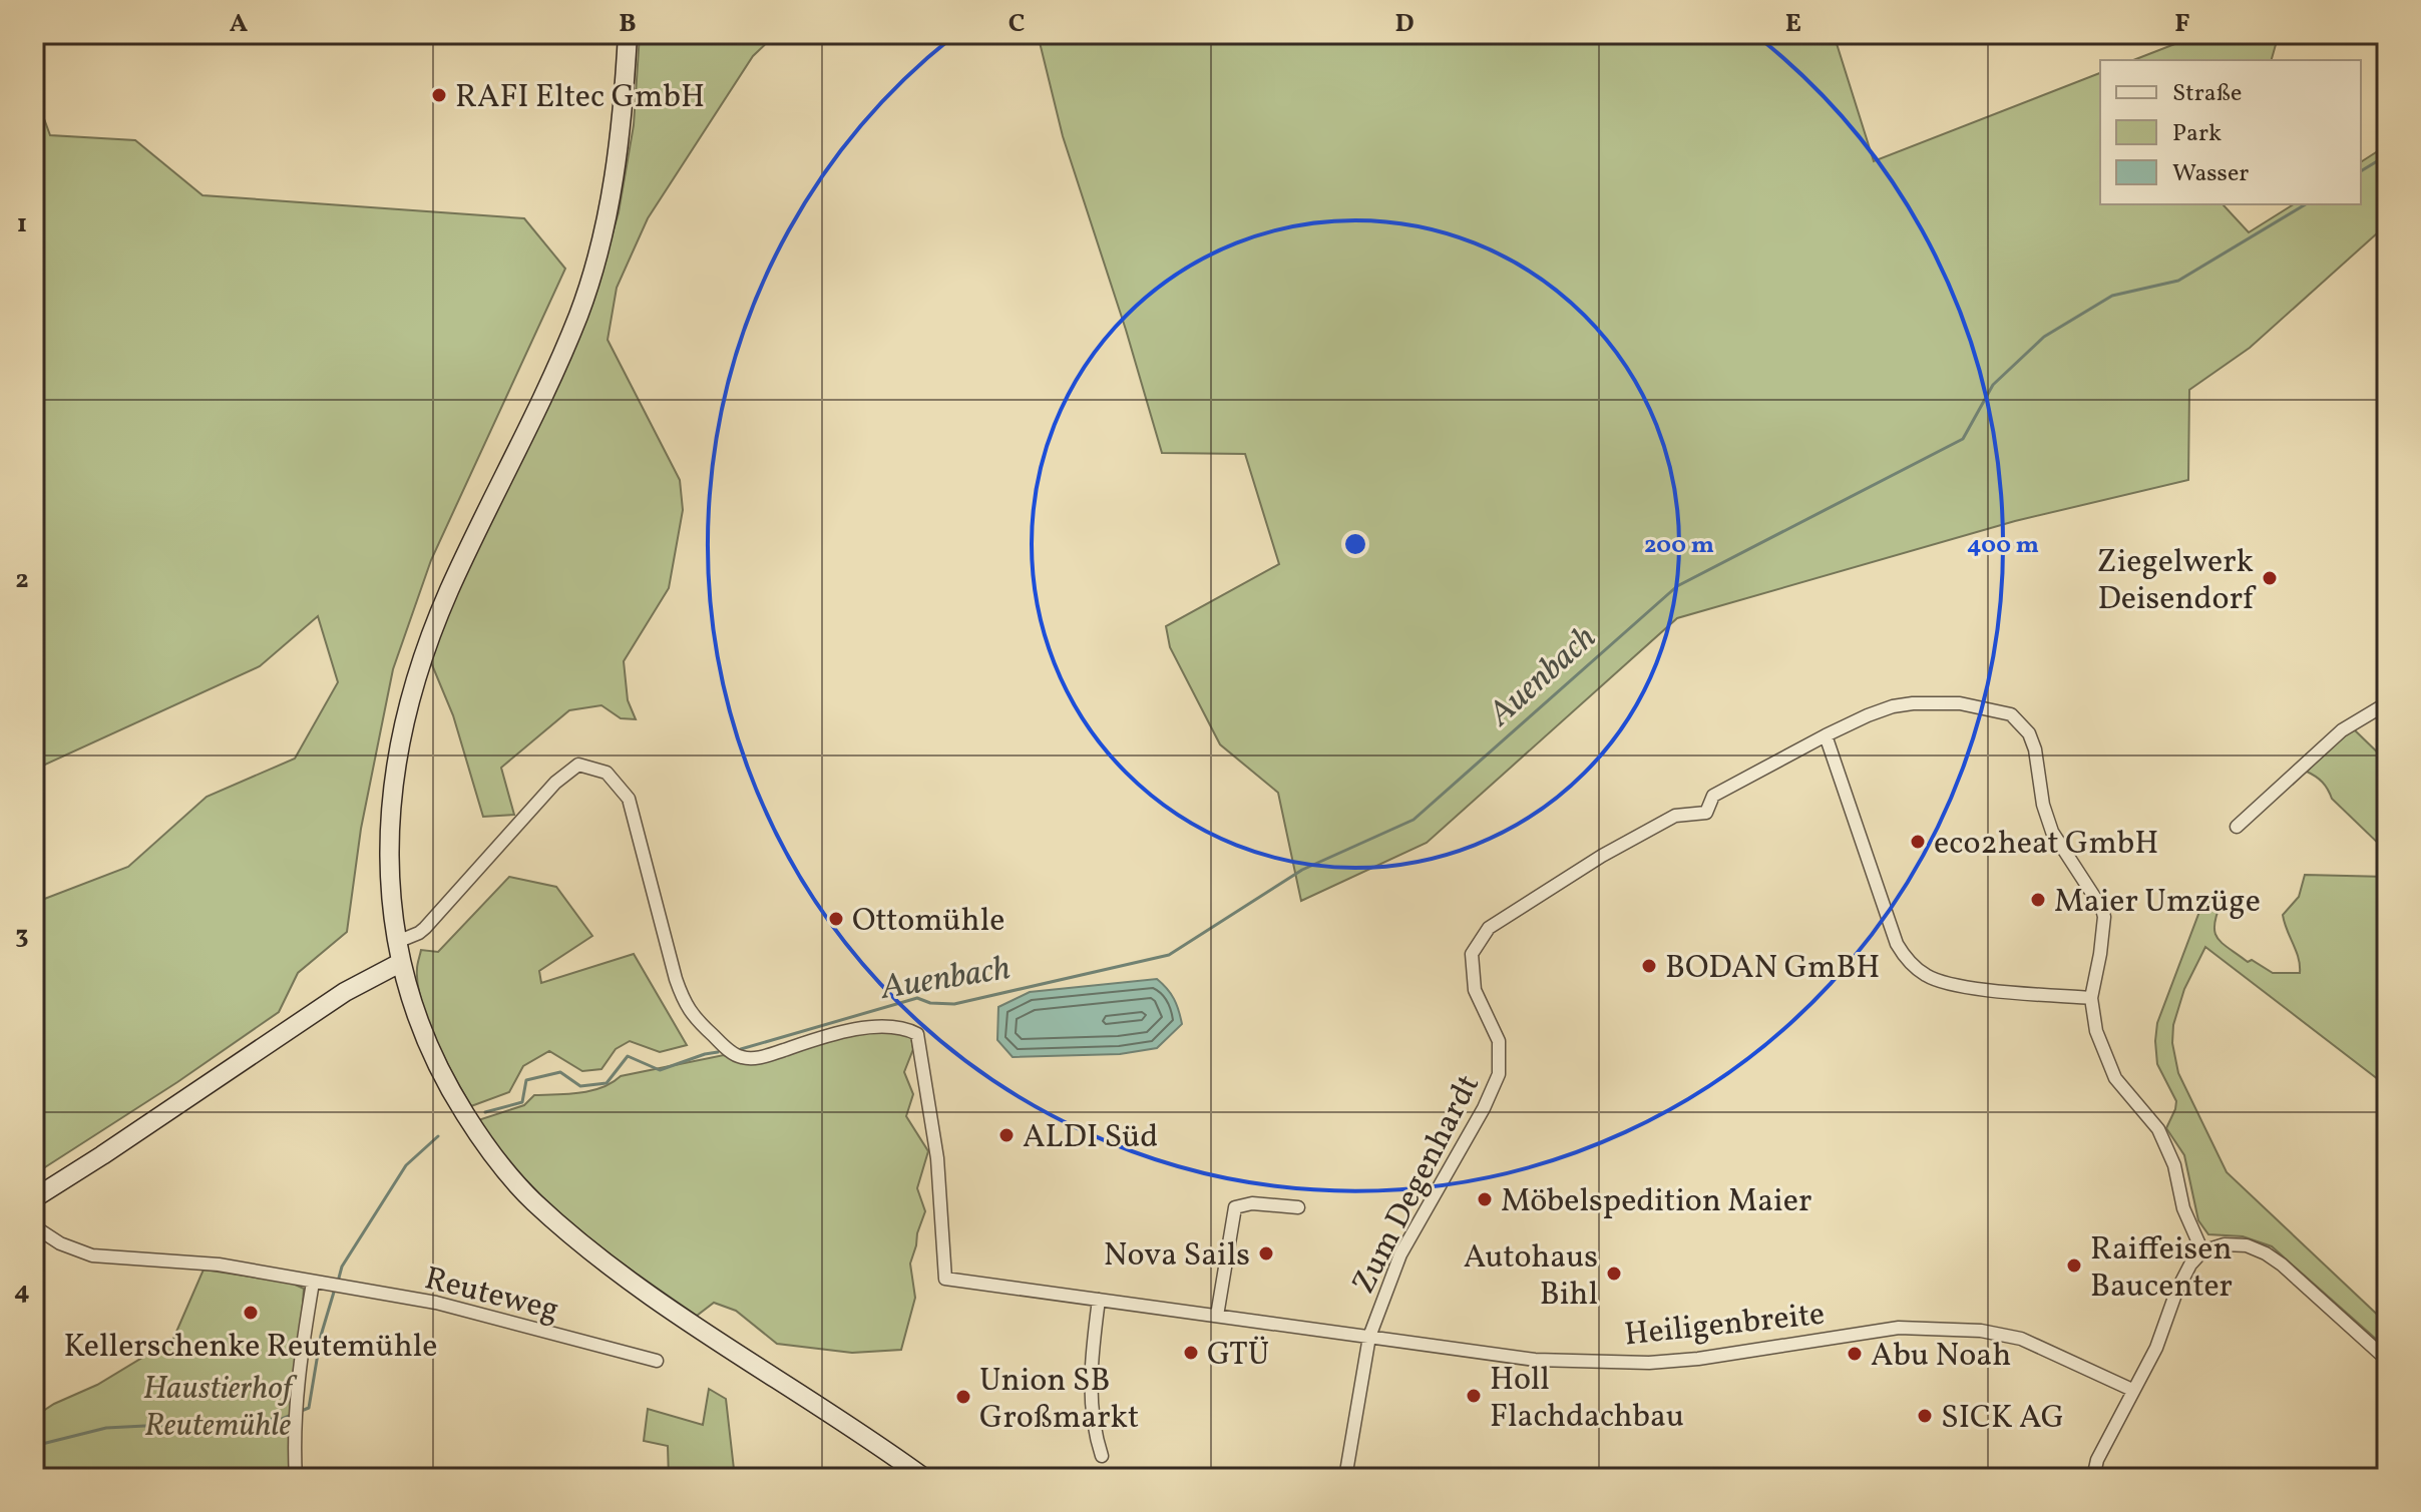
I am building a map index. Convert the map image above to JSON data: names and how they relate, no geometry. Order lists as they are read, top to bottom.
{
  "streets": {
    "street": ["Zum Degenhardt", "Reuteweg", "Heiligenbreite"]
  },
  "crossings": [
    ["Zum Degenhardt", "Heiligenbreite"]
  ],
  "water": ["Auenbach"],
  "parks": ["Haustierhof Reutemühle"],
  "places": [
    "RAFI Eltec GmbH",
    "Ziegelwerk Deisendorf",
    "eco2heat GmbH",
    "Maier Umzüge",
    "Ottomühle",
    "BODAN GmBH",
    "ALDI Süd",
    "Möbelspedition Maier",
    "Nova Sails",
    "Raiffeisen Baucenter",
    "Autohaus Bihl",
    "Kellerschenke Reutemühle",
    "GTÜ",
    "Abu Noah",
    "Holl Flachdachbau",
    "Union SB Großmarkt",
    "SICK AG"
  ],
  "legend": ["Straße", "Park", "Wasser"],
  "grid": {
    "columns": [
      "A",
      "B",
      "C",
      "D",
      "E",
      "F"
    ],
    "rows": [
      "1",
      "2",
      "3",
      "4"
    ]
  },
  "rings": ["200 m", "400 m"]
}
